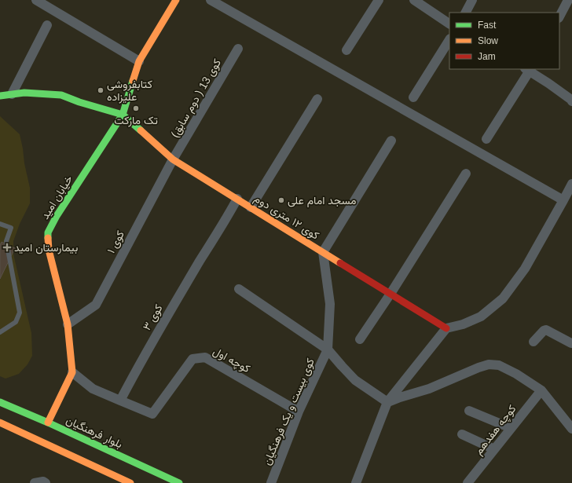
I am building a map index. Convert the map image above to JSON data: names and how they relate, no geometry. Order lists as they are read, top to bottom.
{
  "streets": {
    "street": [
      "کوی 13 ( دوم سابق)",
      "خیابان امید",
      "کوی ۱۲ متری دوم",
      "کوی ۱",
      "کوی ۳",
      "کوچه اول",
      "کوی بیست و یک فرهنگیان",
      "کوچه هفدهم",
      "بلوار فرهنگیان"
    ]
  },
  "crossings": [
    ["کوی 13 ( دوم سابق)", "کوی ۱۲ متری دوم"],
    ["کوی 13 ( دوم سابق)", "کوی ۱"],
    ["خیابان امید", "کوی ۱۲ متری دوم"],
    ["خیابان امید", "کوی ۱"],
    ["کوی ۱۲ متری دوم", "کوی ۱"],
    ["کوی ۱۲ متری دوم", "کوی ۳"],
    ["کوی ۳", "کوچه اول"],
    ["کوچه اول", "کوی بیست و یک فرهنگیان"]
  ],
  "places": {
    "other": ["کتابفروشی علیزاده", "تک مارکت", "مسجد امام علی"],
    "health": ["بیمارستان امید"]
  },
  "legend": ["Fast", "Slow", "Jam"]
}
